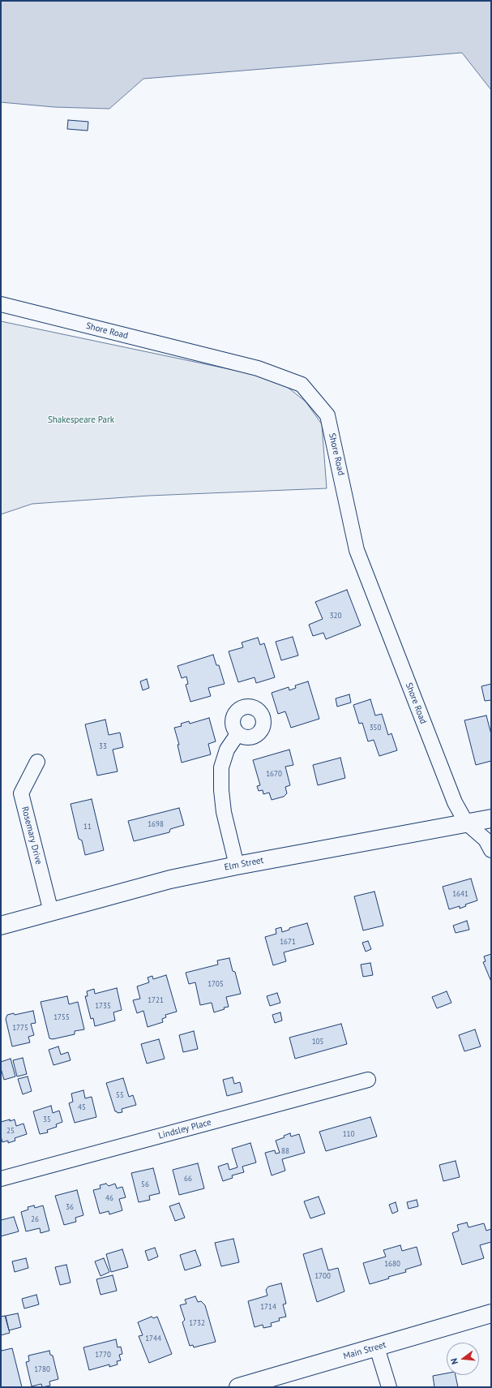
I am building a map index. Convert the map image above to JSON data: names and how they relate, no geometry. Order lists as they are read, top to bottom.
{
  "streets": {
    "street": [
      "Shore Road",
      "Rosemary Drive",
      "Elm Street",
      "Lindsley Place",
      "Main Street"
    ]
  },
  "crossings": [
    ["Shore Road", "Elm Street"],
    ["Rosemary Drive", "Elm Street"]
  ],
  "parks": ["Shakespeare Park"],
  "house_numbers": [
    "320",
    "350",
    "33",
    "1670",
    "1698",
    "11",
    "1641",
    "1671",
    "1705",
    "1721",
    "1735",
    "1755",
    "1775",
    "105",
    "55",
    "45",
    "35",
    "25",
    "110",
    "88",
    "66",
    "56",
    "46",
    "36",
    "26",
    "1680",
    "1700",
    "1714",
    "1732",
    "1744",
    "1770",
    "1780"
  ],
  "north": "left"
}
